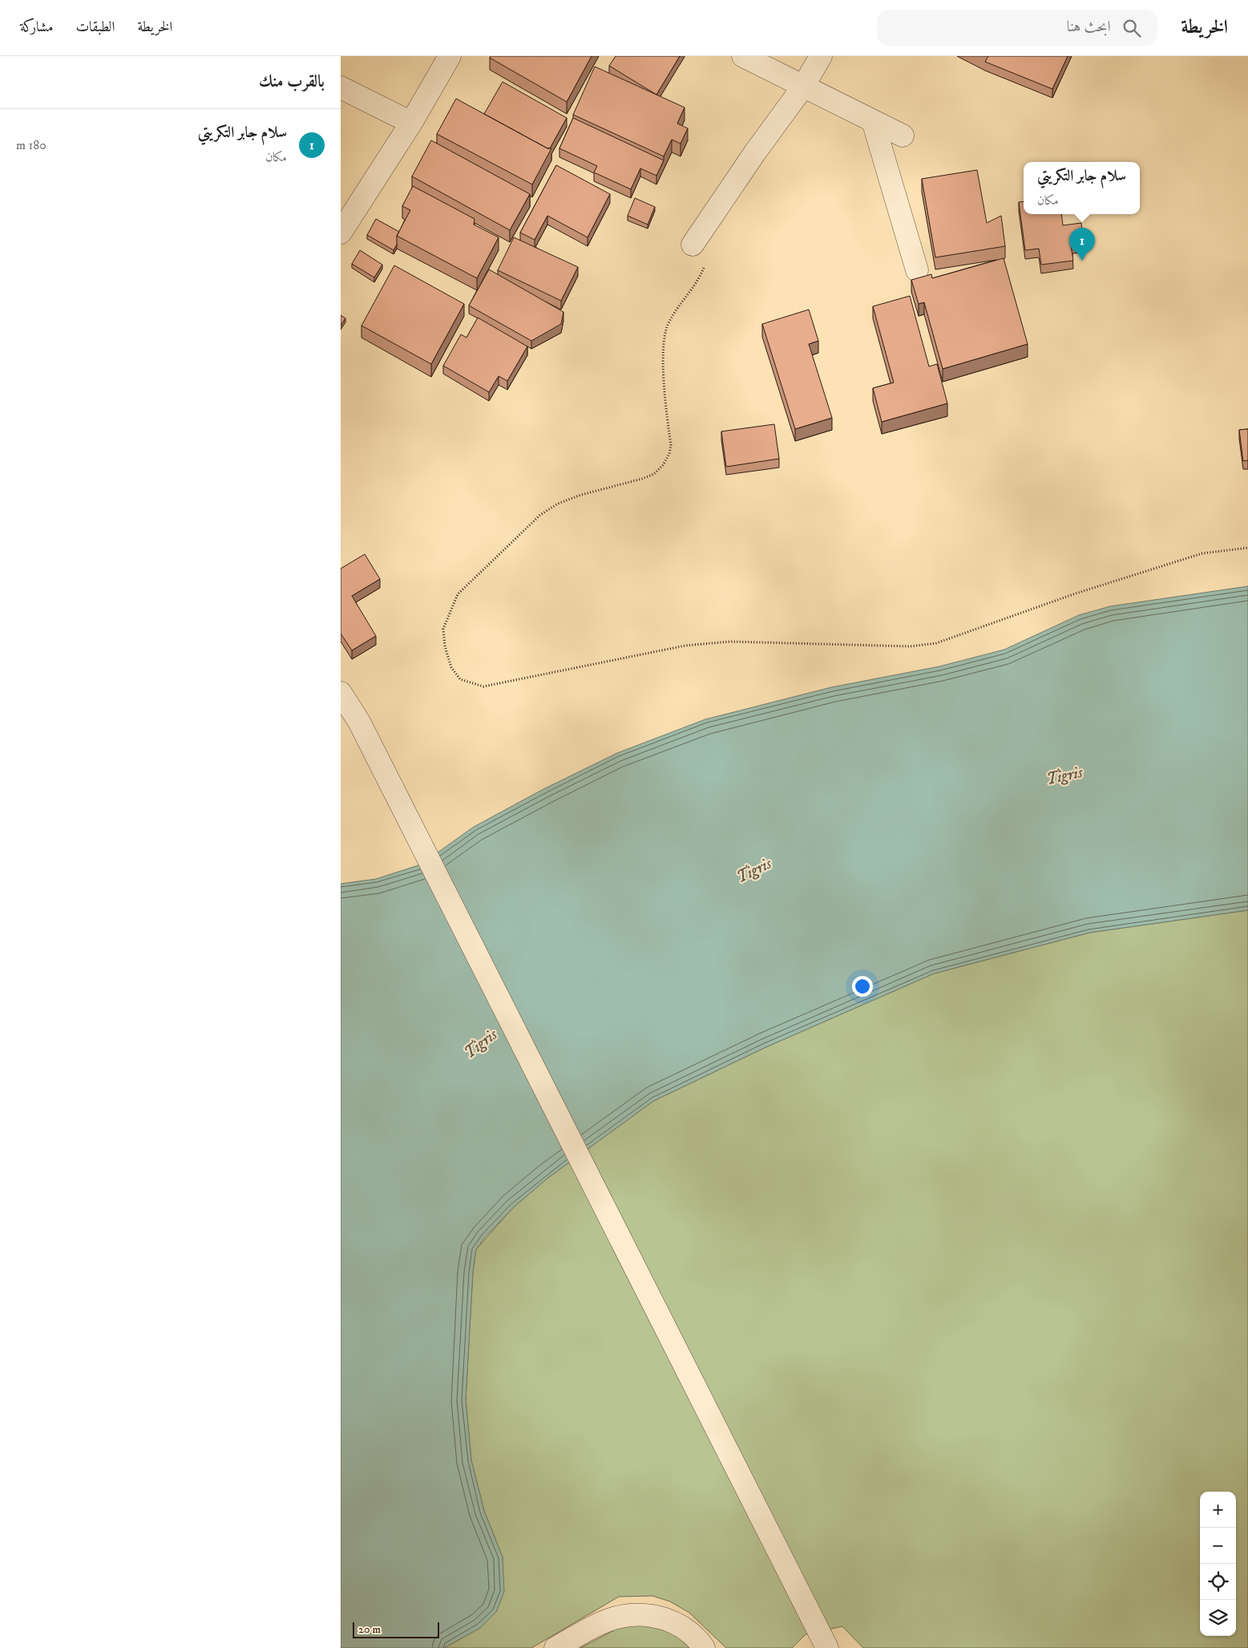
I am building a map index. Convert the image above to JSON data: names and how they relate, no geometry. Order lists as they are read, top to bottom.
{
  "water": ["Tigris"],
  "scale_bar": "20 m",
  "page": {
    "header": "الخريطة",
    "search": "ابحث هنا",
    "nav": ["الخريطة", "الطبقات", "مشاركة"],
    "heading": "بالقرب منك",
    "list": [
      {
        "mark": "1",
        "name": "سلام جابر التكريتي",
        "note": "مكان",
        "value": "180 m"
      }
    ],
    "popup": ["سلام جابر التكريتي", "مكان"],
    "pins": "1",
    "map_buttons": ["+", "−"],
    "scale": "20 m"
  }
}
